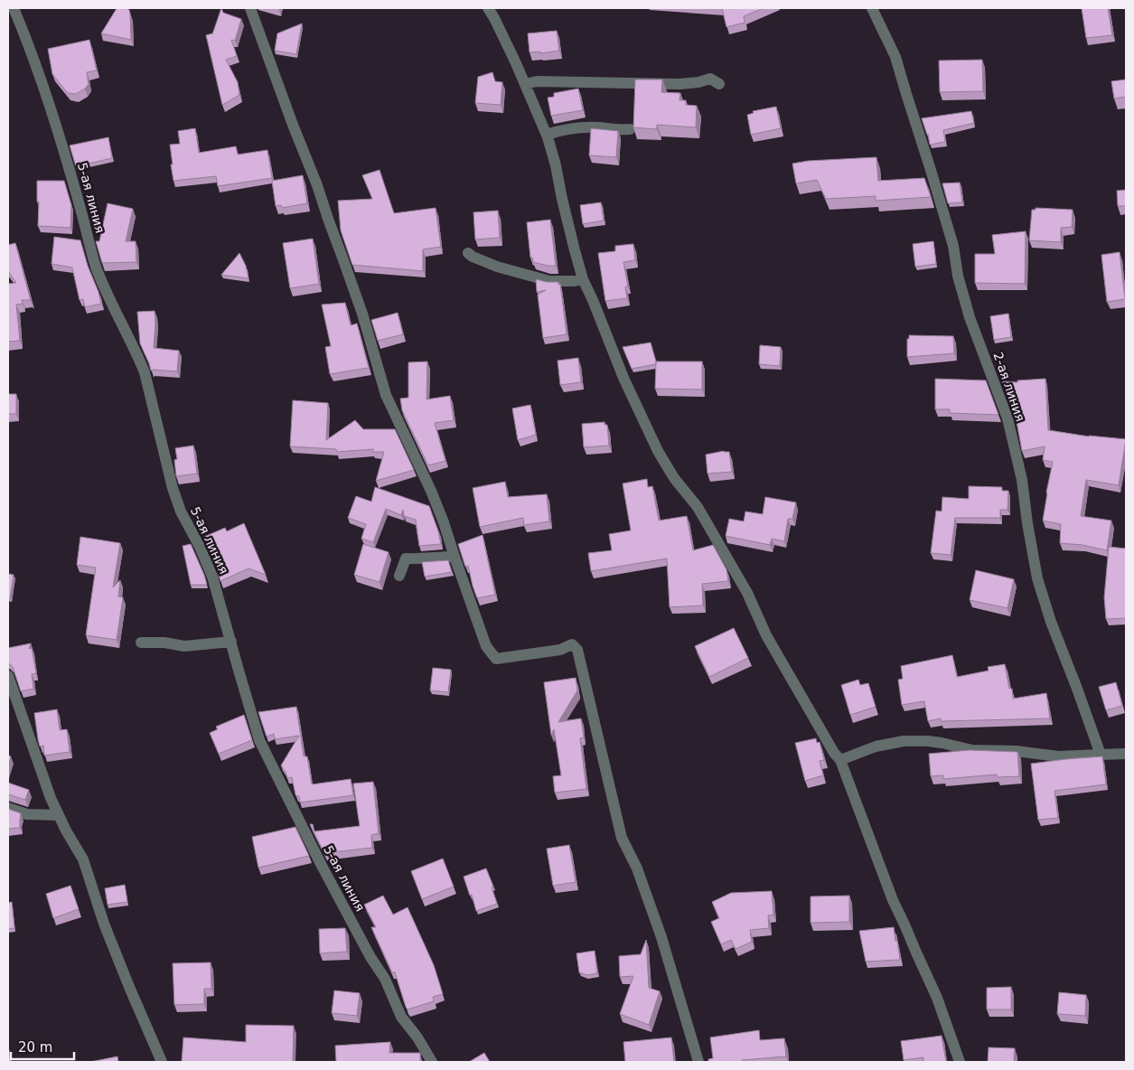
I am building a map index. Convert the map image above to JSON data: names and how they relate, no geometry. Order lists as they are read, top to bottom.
{
  "streets": {
    "street": ["5-ая линия", "2-ая линия"]
  },
  "scale_bar": "20 m"
}
